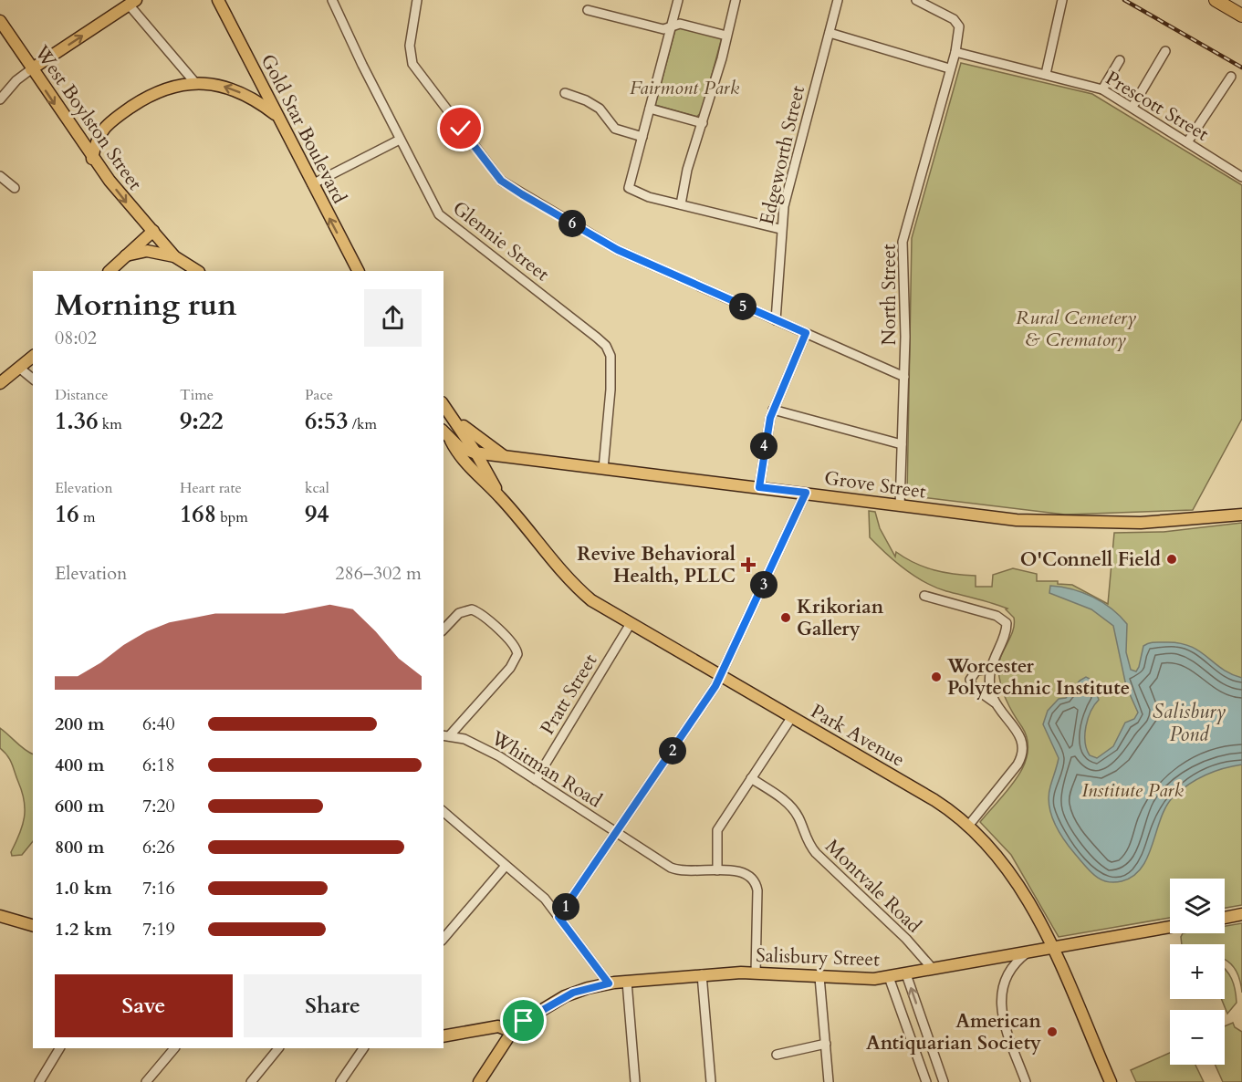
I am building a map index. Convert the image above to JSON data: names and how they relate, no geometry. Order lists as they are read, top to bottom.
{
  "streets": {
    "main road": [
      "West Boylston Street",
      "Gold Star Boulevard",
      "Grove Street",
      "Park Avenue",
      "Salisbury Street"
    ],
    "street": [
      "Prescott Street",
      "Edgeworth Street",
      "Glennie Street",
      "North Street",
      "Pratt Street",
      "Whitman Road",
      "Montvale Road"
    ]
  },
  "crossings": [
    ["Prescott Street", "North Street"],
    ["Glennie Street", "Grove Street"],
    ["North Street", "Grove Street"],
    ["Grove Street", "Park Avenue"],
    ["Pratt Street", "Park Avenue"],
    ["Pratt Street", "Whitman Road"],
    ["Park Avenue", "Salisbury Street"],
    ["Whitman Road", "Salisbury Street"],
    ["Montvale Road", "Salisbury Street"]
  ],
  "one_way": ["West Boylston Street"],
  "water": ["Salisbury Pond"],
  "parks": ["Fairmont Park", "Rural Cemetery & Crematory", "Institute Park"],
  "places": {
    "other": [
      "O'Connell Field",
      "Krikorian Gallery",
      "Worcester Polytechnic Institute",
      "American Antiquarian Society"
    ],
    "health": ["Revive Behavioral Health, PLLC"]
  },
  "page": {
    "pins": [
      "6",
      "5",
      "4",
      "3",
      "2",
      "1"
    ],
    "heading": ["Morning run", "08:02"],
    "stats": [
      ["Distance", "1.36 km"],
      ["Time", "9:22"],
      ["Pace", "6:53 /km"],
      ["Elevation", "16 m"],
      ["Heart rate", "168 bpm"],
      ["kcal", "94"]
    ],
    "chart": ["Elevation", "286–302 m"],
    "list": [
      {
        "name": "200 m",
        "note": "6:40"
      },
      {
        "name": "400 m",
        "note": "6:18"
      },
      {
        "name": "600 m",
        "note": "7:20"
      },
      {
        "name": "800 m",
        "note": "6:26"
      },
      {
        "name": "1.0 km",
        "note": "7:16"
      },
      {
        "name": "1.2 km",
        "note": "7:19"
      }
    ],
    "map_buttons": ["+", "−"],
    "buttons": ["Save", "Share"]
  }
}
